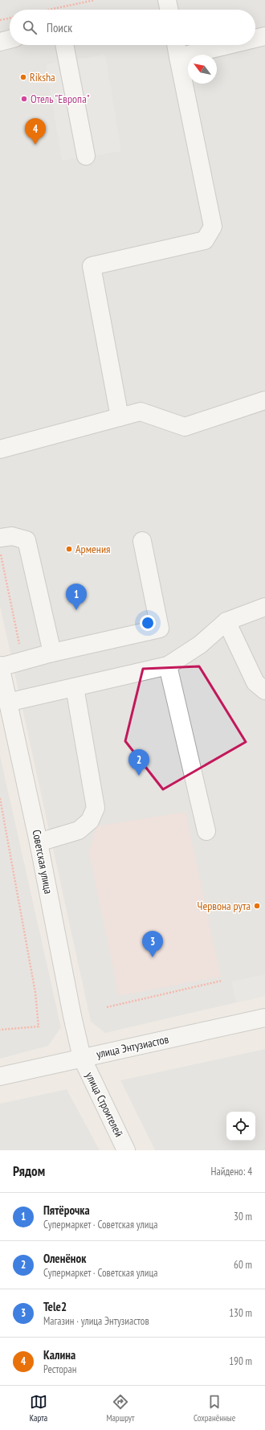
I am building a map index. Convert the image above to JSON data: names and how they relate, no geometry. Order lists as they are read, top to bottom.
{
  "streets": {
    "street": ["Советская улица", "улица Энтузиастов", "улица Строителей"]
  },
  "crossings": [
    ["Советская улица", "улица Энтузиастов"],
    ["Советская улица", "улица Строителей"],
    ["улица Энтузиастов", "улица Строителей"]
  ],
  "places": [
    "Riksha",
    "Отель \"Европа\"",
    "Армения",
    "Червона рута"
  ],
  "north": "top left",
  "page": {
    "search": "Поиск",
    "pins": [
      "4",
      "1",
      "2",
      "3"
    ],
    "heading": ["Рядом", "Найдено: 4"],
    "list": [
      {
        "mark": "1",
        "name": "Пятёрочка",
        "note": "Супермаркет · Советская улица",
        "value": "30 m"
      },
      {
        "mark": "2",
        "name": "Оленёнок",
        "note": "Супермаркет · Советская улица",
        "value": "60 m"
      },
      {
        "mark": "3",
        "name": "Tele2",
        "note": "Магазин · улица Энтузиастов",
        "value": "130 m"
      },
      {
        "mark": "4",
        "name": "Калина",
        "note": "Ресторан",
        "value": "190 m"
      }
    ],
    "nav": ["Карта", "Маршрут", "Сохранённые"]
  }
}
